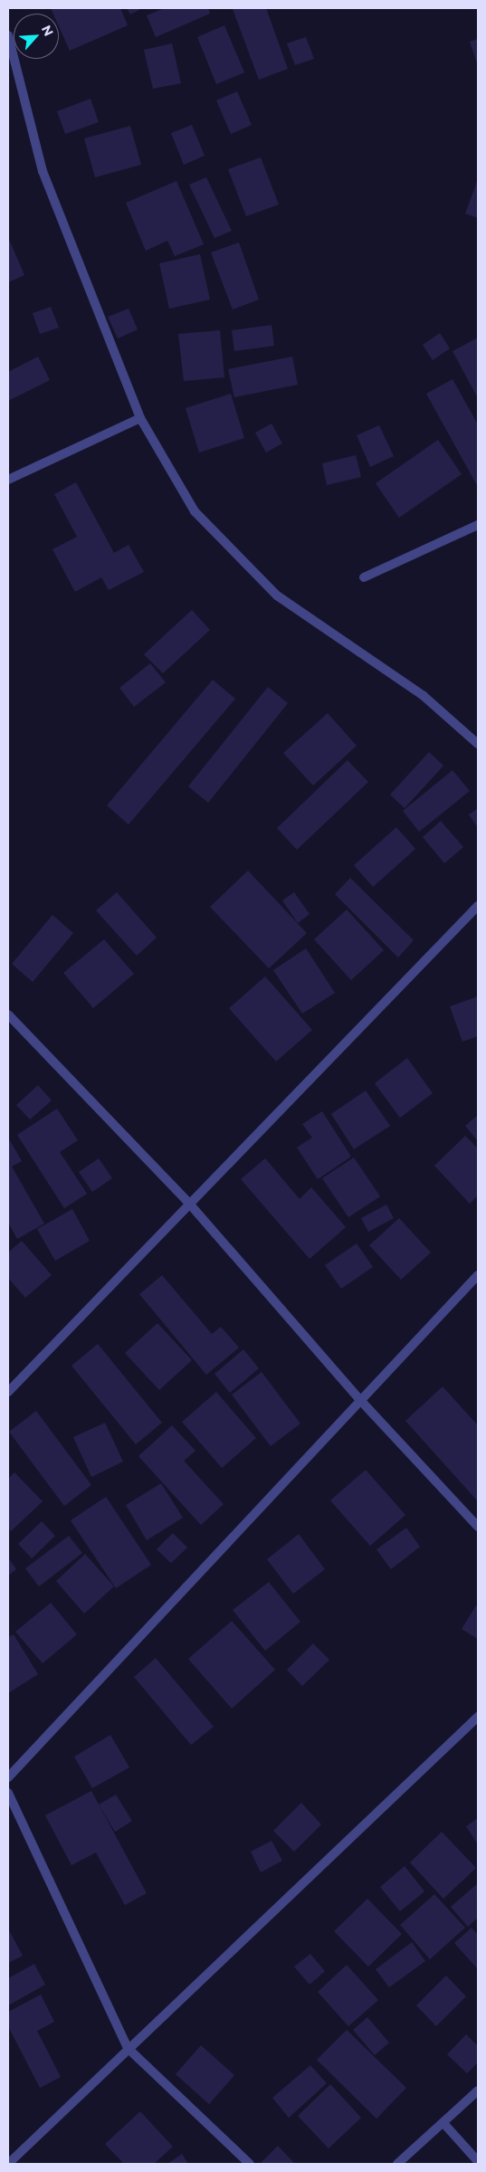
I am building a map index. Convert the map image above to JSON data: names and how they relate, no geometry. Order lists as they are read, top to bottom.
{
  "north": "top right"
}
